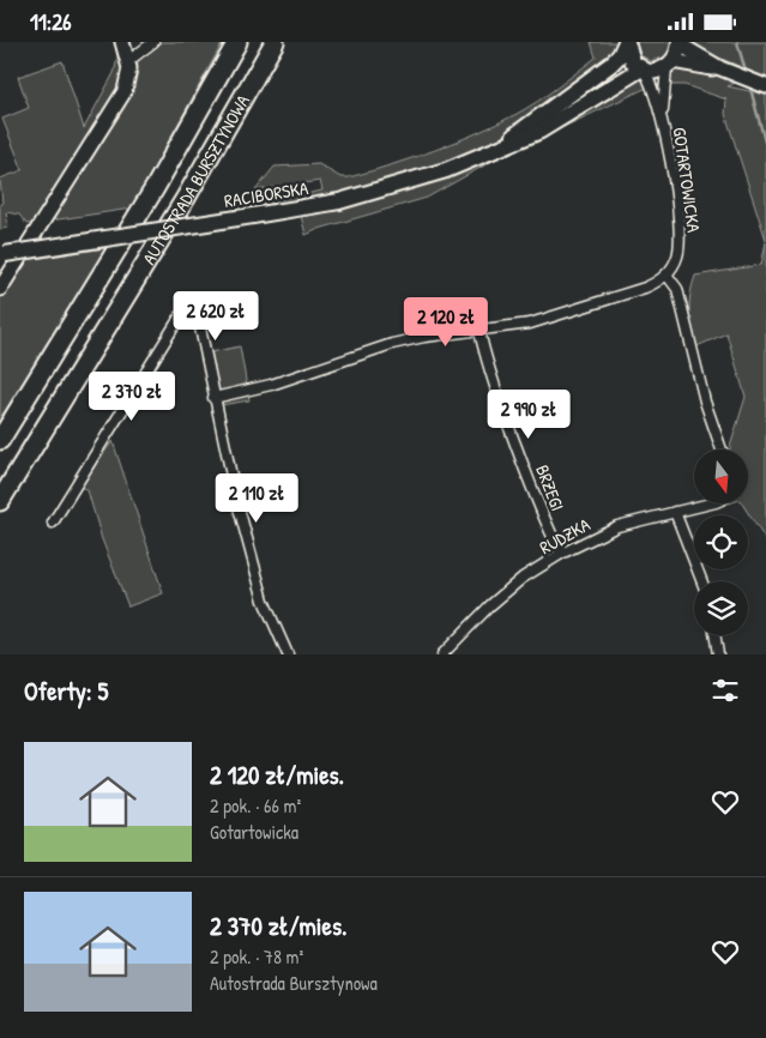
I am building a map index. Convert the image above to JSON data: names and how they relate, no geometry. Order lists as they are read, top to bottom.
{
  "streets": {
    "highway": ["AUTOSTRADA BURSZTYNOWA"],
    "main road": ["RACIBORSKA"],
    "street": ["GOTARTOWICKA", "BRZEGI", "RUDZKA"]
  },
  "crossings": [
    ["GOTARTOWICKA", "RACIBORSKA"],
    ["BRZEGI", "RUDZKA"]
  ],
  "north": "bottom",
  "page": {
    "status": "11:26",
    "price": [
      "2 620 zł",
      "2 120 zł",
      "2 370 zł",
      "2 990 zł",
      "2 110 zł"
    ],
    "heading": "Oferty: 5",
    "list": [
      {
        "name": "2 120 zł/mies.",
        "note": "2 pok. · 66 m² · Gotartowicka"
      },
      {
        "name": "2 370 zł/mies.",
        "note": "2 pok. · 78 m² · Autostrada Bursztynowa"
      }
    ]
  }
}
